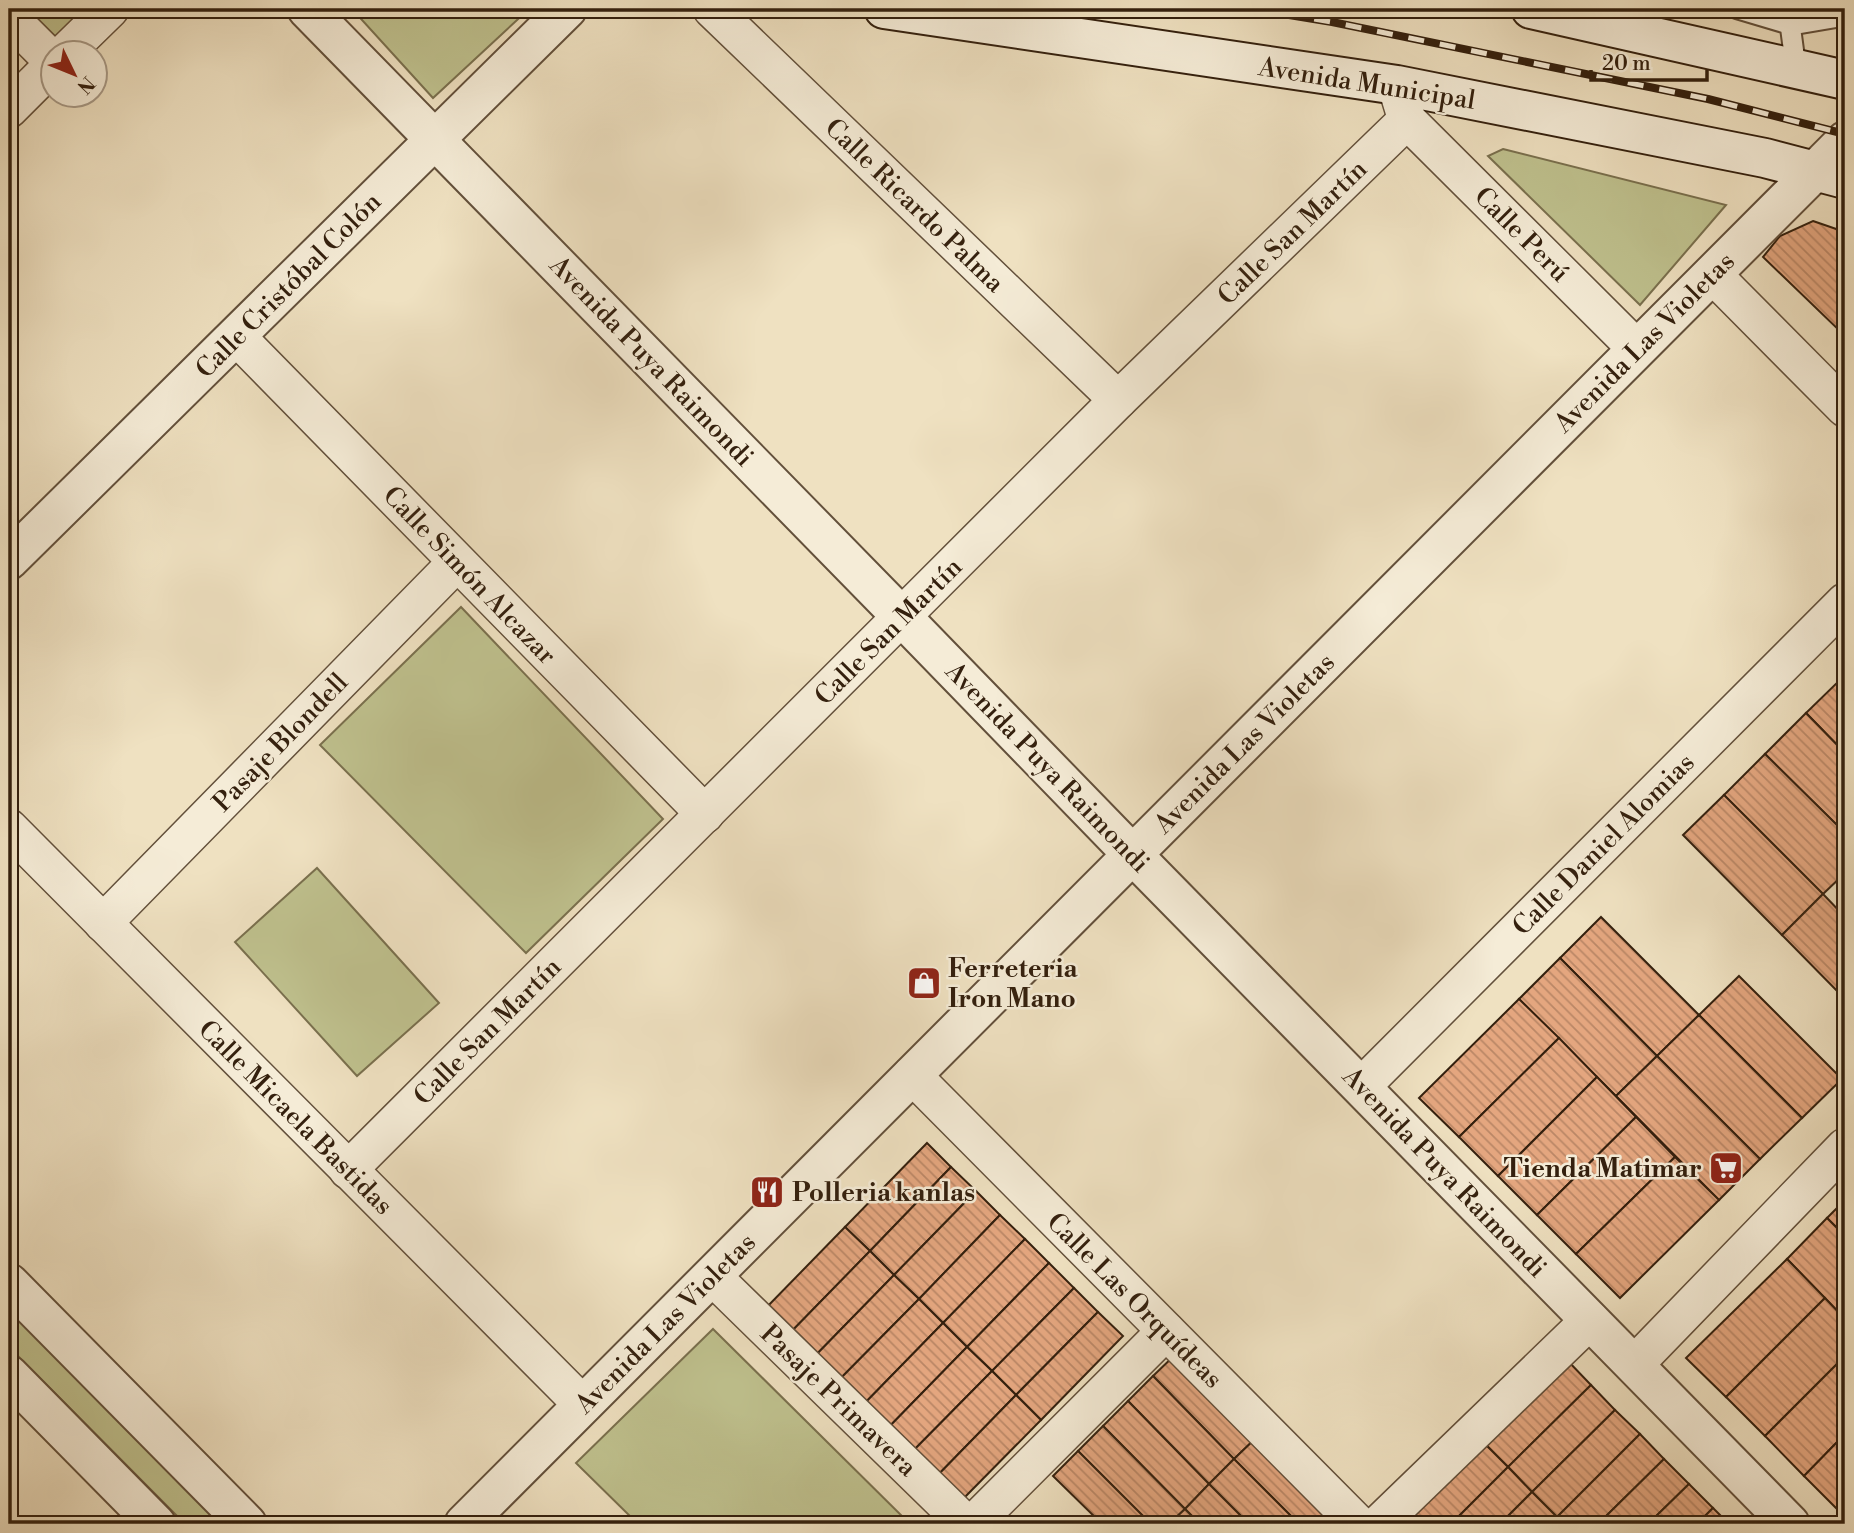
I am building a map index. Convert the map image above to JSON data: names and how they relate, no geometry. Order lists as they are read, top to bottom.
{
  "streets": {
    "street": [
      "Avenida Municipal",
      "Calle Ricardo Palma",
      "Calle San Martín",
      "Calle Perú",
      "Calle Cristóbal Colón",
      "Avenida Las Violetas",
      "Avenida Puya Raimondi",
      "Calle Simón Alcazar",
      "Pasaje Blondell",
      "Calle Daniel Alomias",
      "Calle Micaela Bastidas",
      "Calle Las Orquídeas",
      "Pasaje Primavera"
    ]
  },
  "crossings": [
    ["Avenida Municipal", "Calle San Martín"],
    ["Avenida Municipal", "Calle Perú"],
    ["Avenida Municipal", "Avenida Las Violetas"],
    ["Calle Ricardo Palma", "Calle San Martín"],
    ["Calle San Martín", "Calle Perú"],
    ["Calle San Martín", "Avenida Puya Raimondi"],
    ["Calle San Martín", "Calle Simón Alcazar"],
    ["Calle San Martín", "Calle Micaela Bastidas"],
    ["Calle Perú", "Avenida Las Violetas"],
    ["Calle Cristóbal Colón", "Avenida Puya Raimondi"],
    ["Calle Cristóbal Colón", "Calle Simón Alcazar"],
    ["Avenida Las Violetas", "Avenida Puya Raimondi"],
    ["Avenida Las Violetas", "Calle Micaela Bastidas"],
    ["Avenida Las Violetas", "Calle Las Orquídeas"],
    ["Avenida Las Violetas", "Pasaje Primavera"],
    ["Avenida Puya Raimondi", "Calle Daniel Alomias"],
    ["Calle Simón Alcazar", "Pasaje Blondell"],
    ["Pasaje Blondell", "Calle Micaela Bastidas"]
  ],
  "places": {
    "shop": ["Ferreteria Iron Mano"],
    "supermarket": ["Tienda Matimar"],
    "restaurant": ["Polleria kanlas"]
  },
  "scale_bar": "20 m",
  "north": "bottom right"
}
